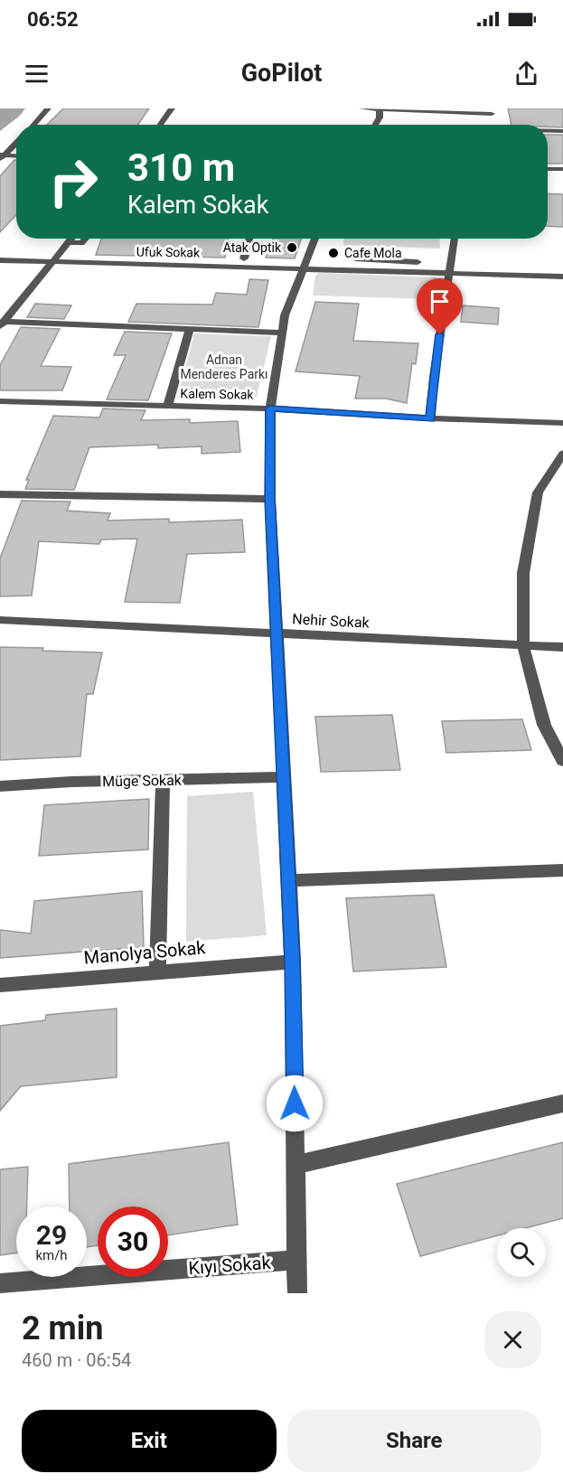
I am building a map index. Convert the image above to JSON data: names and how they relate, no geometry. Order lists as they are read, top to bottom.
{
  "streets": {
    "street": [
      "Ufuk Sokak",
      "Kalem Sokak",
      "Nehir Sokak",
      "Müge Sokak",
      "Manolya Sokak",
      "Kıyı Sokak"
    ]
  },
  "parks": ["Adnan Menderes Parkı"],
  "places": ["Atak Optik", "Cafe Mola"],
  "page": {
    "status": "06:52",
    "header": "GoPilot",
    "turn": ["310 m", "Kalem Sokak"],
    "speed": "29 km/h",
    "limit": "30",
    "heading": ["2 min", "460 m · 06:54"],
    "buttons": ["Exit", "Share"]
  }
}
